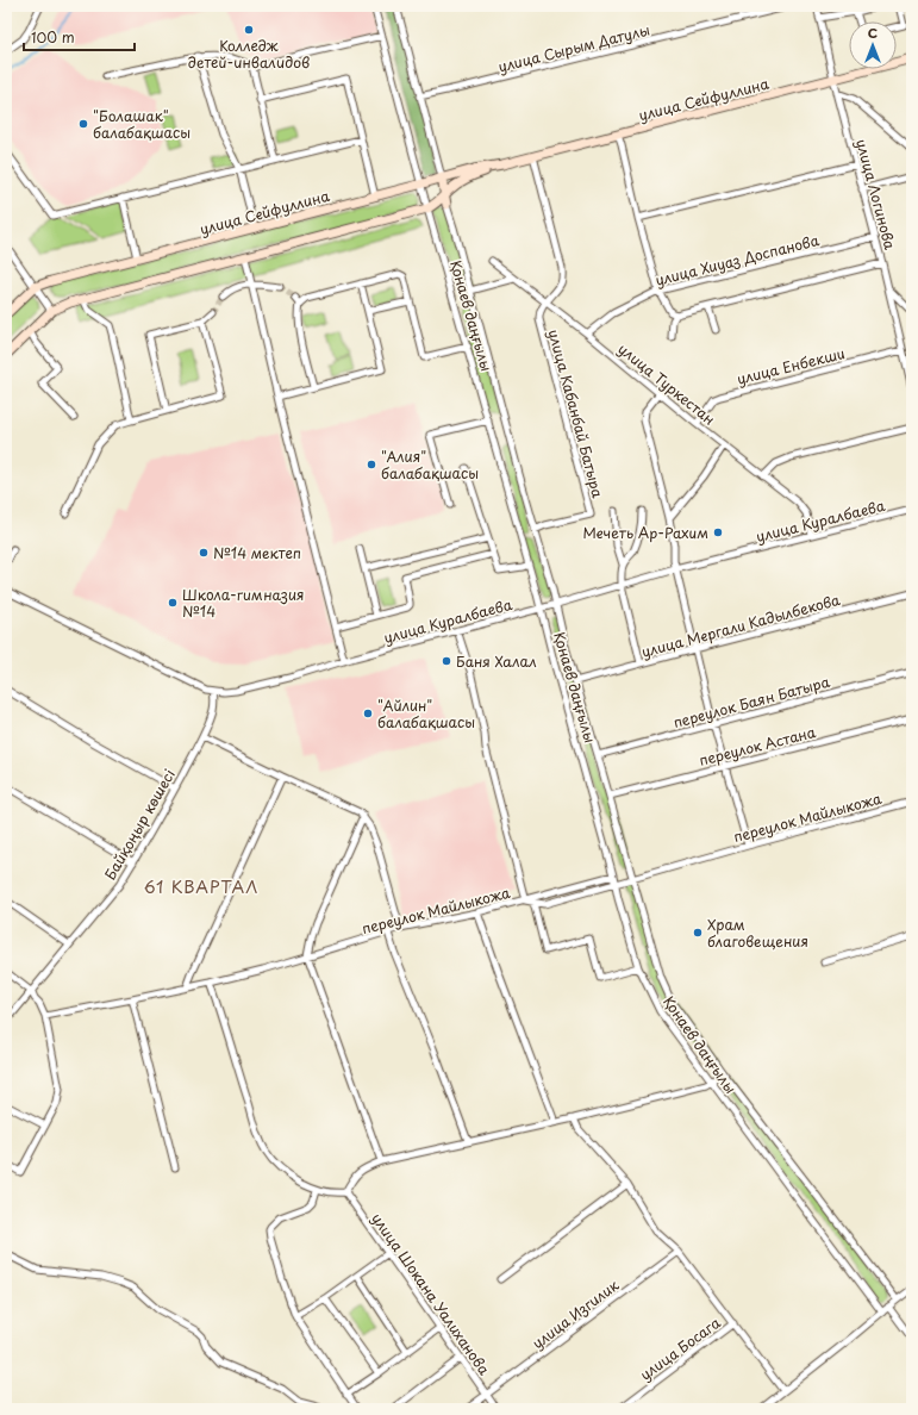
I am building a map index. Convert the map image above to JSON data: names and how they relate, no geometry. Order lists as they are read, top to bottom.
{
  "streets": {
    "main road": ["улица Сейфуллина", "Қонаев даңғылы"],
    "street": [
      "улица Сырым Датулы",
      "улица Логинова",
      "улица Хиуаз Доспанова",
      "улица Енбекши",
      "улица Туркестан",
      "улица Кабанбай Батыра",
      "улица Куралбаева",
      "улица Мергали Кадылбекова",
      "переулок Баян Батыра",
      "переулок Астана",
      "переулок Майлыкожа",
      "Байқоңыр көшесі",
      "улица Шокана Уалиханова",
      "улица Изгилик",
      "улица Босага"
    ]
  },
  "crossings": [
    ["улица Сырым Датулы", "Қонаев даңғылы"],
    ["улица Сейфуллина", "улица Логинова"],
    ["улица Сейфуллина", "Қонаев даңғылы"],
    ["улица Сейфуллина", "улица Кабанбай Батыра"],
    ["улица Логинова", "улица Хиуаз Доспанова"],
    ["улица Логинова", "улица Енбекши"],
    ["улица Хиуаз Доспанова", "улица Туркестан"],
    ["Қонаев даңғылы", "улица Кабанбай Батыра"],
    ["Қонаев даңғылы", "улица Куралбаева"],
    ["Қонаев даңғылы", "улица Мергали Кадылбекова"],
    ["Қонаев даңғылы", "переулок Баян Батыра"],
    ["Қонаев даңғылы", "переулок Астана"],
    ["Қонаев даңғылы", "переулок Майлыкожа"],
    ["улица Енбекши", "улица Туркестан"],
    ["улица Туркестан", "улица Кабанбай Батыра"],
    ["улица Туркестан", "улица Куралбаева"],
    ["улица Куралбаева", "Байқоңыр көшесі"],
    ["улица Шокана Уалиханова", "улица Изгилик"]
  ],
  "districts": ["61 КВАРТАЛ"],
  "places": [
    "Колледж детей-инвалидов",
    "\"Болашак\" балабақшасы",
    "\"Алия\" балабақшасы",
    "Мечеть Ар-Рахим",
    "№14 мектеп",
    "Школа-гимназия №14",
    "Баня Халал",
    "\"Айлин\" балабақшасы",
    "Храм благовещения"
  ],
  "scale_bar": "100 m",
  "north": "top"
}
